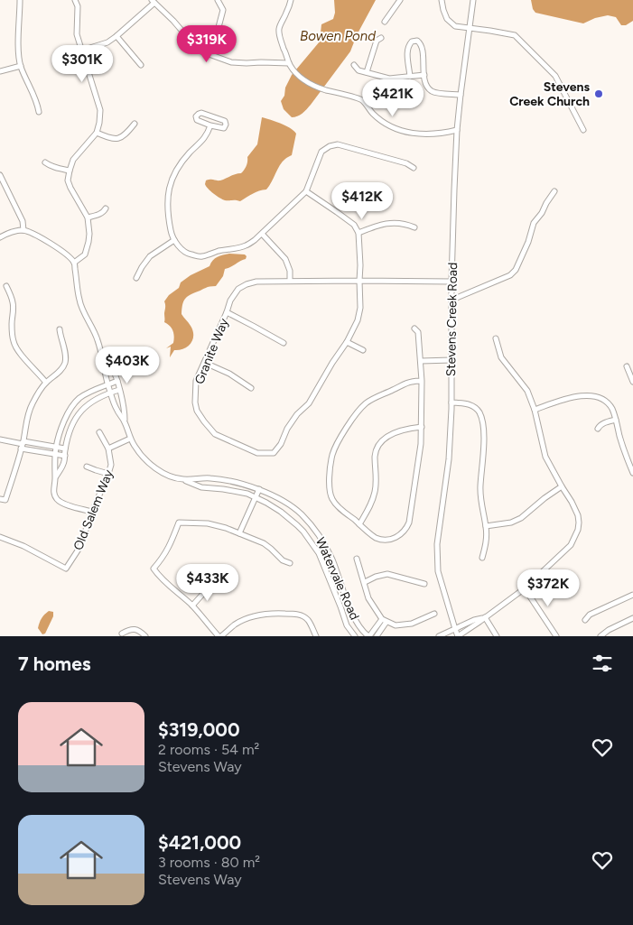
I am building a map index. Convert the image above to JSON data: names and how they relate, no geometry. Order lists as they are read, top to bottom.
{
  "streets": {
    "street": [
      "Stevens Creek Road",
      "Granite Way",
      "Old Salem Way",
      "Watervale Road"
    ]
  },
  "crossings": [
    ["Stevens Creek Road", "Granite Way"]
  ],
  "water": ["Bowen Pond"],
  "places": ["Stevens Creek Church"],
  "page": {
    "price": [
      "$319K",
      "$301K",
      "$421K",
      "$412K",
      "$403K",
      "$433K",
      "$372K"
    ],
    "heading": "7 homes",
    "list": [
      {
        "name": "$319,000",
        "note": "2 rooms · 54 m² · Stevens Way"
      },
      {
        "name": "$421,000",
        "note": "3 rooms · 80 m² · Stevens Way"
      }
    ]
  }
}
